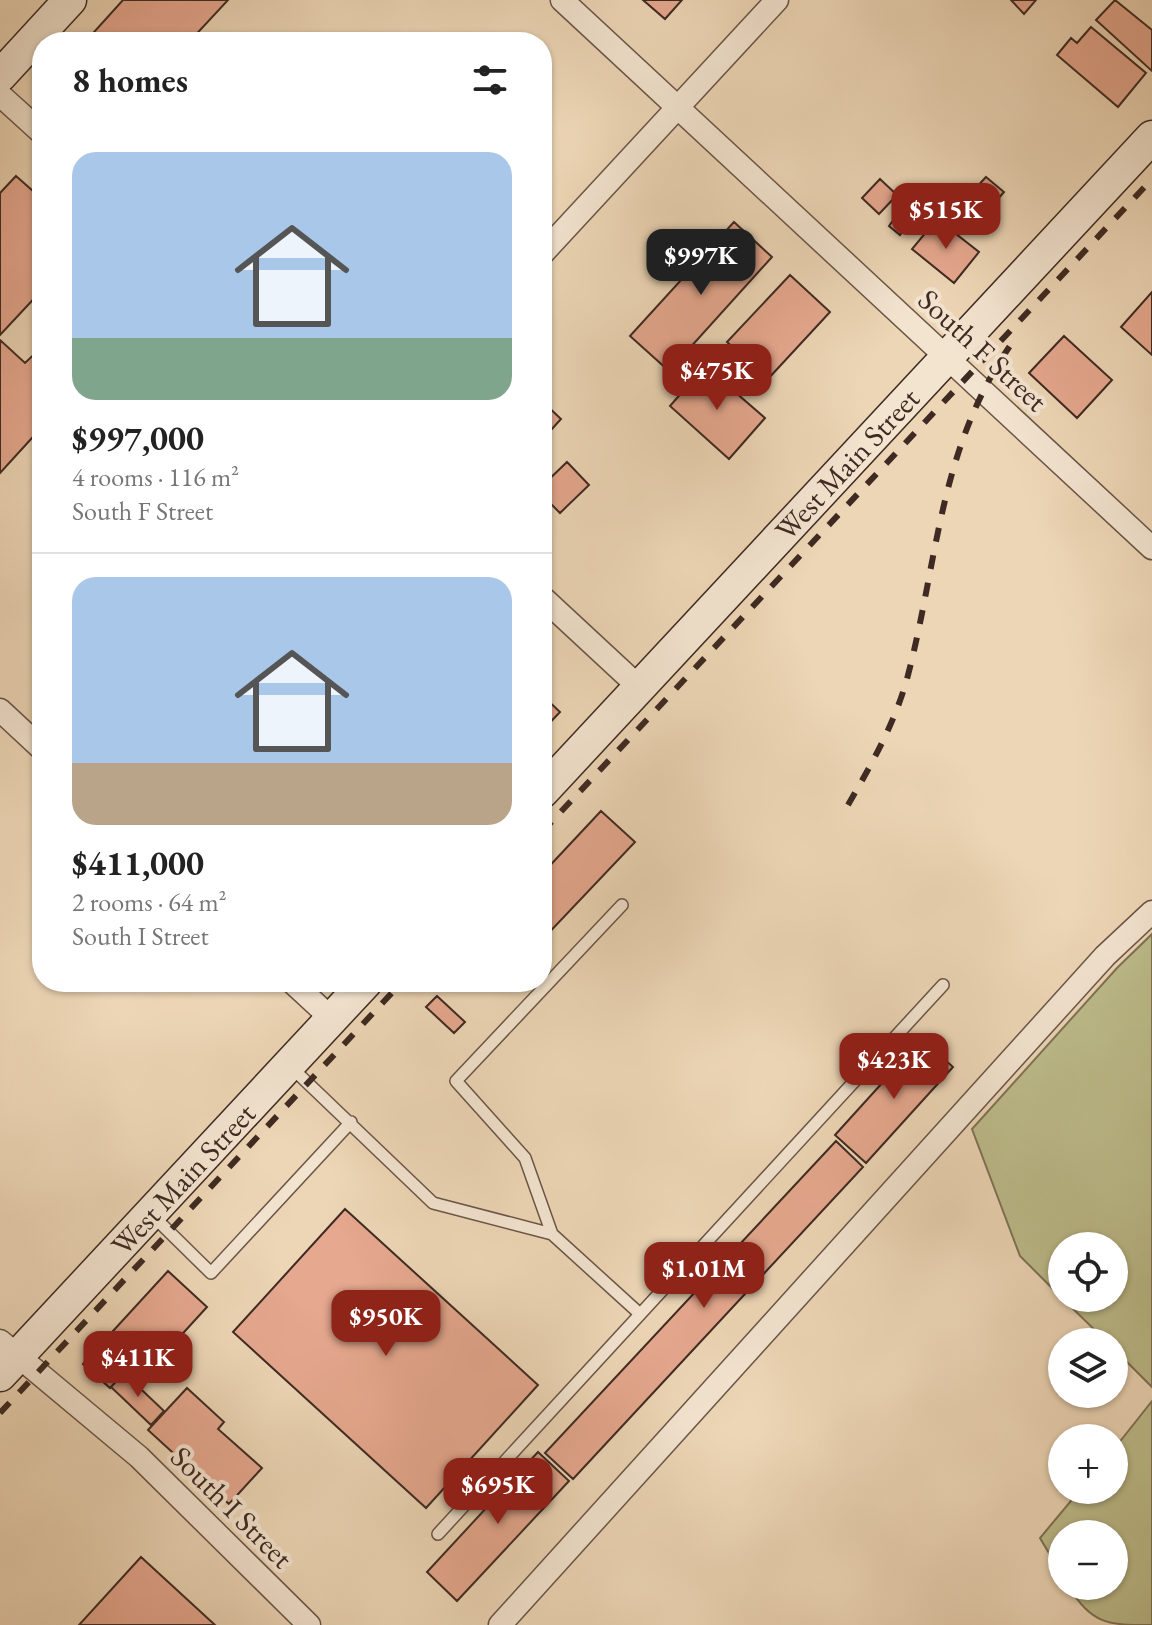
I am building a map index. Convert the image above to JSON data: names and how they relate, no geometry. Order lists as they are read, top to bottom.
{
  "streets": {
    "main road": ["West Main Street"],
    "street": ["South F Street", "South I Street"]
  },
  "crossings": [
    ["South F Street", "West Main Street"],
    ["West Main Street", "South I Street"]
  ],
  "page": {
    "heading": "8 homes",
    "list": [
      {
        "name": "$997,000",
        "note": "4 rooms · 116 m² · South F Street"
      },
      {
        "name": "$411,000",
        "note": "2 rooms · 64 m² · South I Street"
      }
    ],
    "price": [
      "$515K",
      "$997K",
      "$475K",
      "$423K",
      "$1.01M",
      "$950K",
      "$411K",
      "$695K"
    ],
    "map_buttons": ["+", "−"]
  }
}
